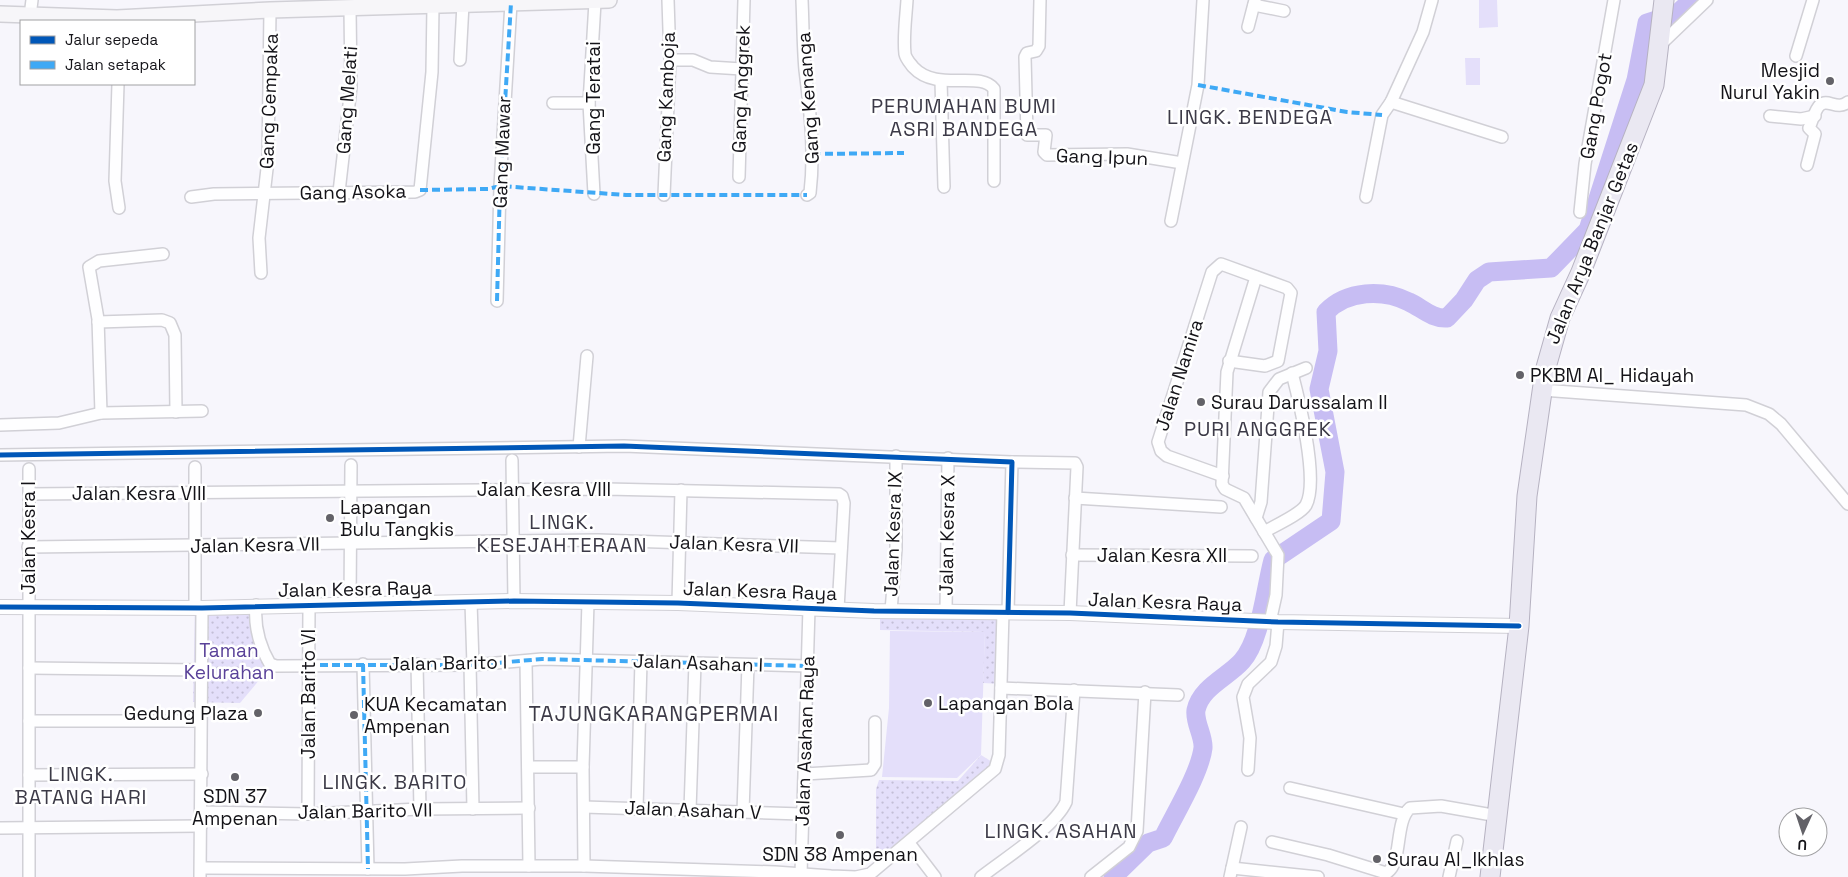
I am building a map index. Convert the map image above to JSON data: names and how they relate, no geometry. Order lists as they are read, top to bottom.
{
  "streets": {
    "highway": ["Jalan Arya Banjar Getas"],
    "street": [
      "Gang Anggrek",
      "Gang Kamboja",
      "Gang Teratai",
      "Gang Kenanga",
      "Gang Melati",
      "Gang Cempaka",
      "Gang Pogot",
      "Gang Mawar",
      "Gang Ipun",
      "Gang Asoka",
      "Jalan Namira",
      "Jalan Kesra VIII",
      "Jalan Kesra IX",
      "Jalan Kesra X",
      "Jalan Kesra I",
      "Jalan Kesra VII",
      "Jalan Kesra XII",
      "Jalan Kesra Raya",
      "Jalan Barito I",
      "Jalan Asahan I",
      "Jalan Barito VI",
      "Jalan Asahan Raya",
      "Jalan Asahan V",
      "Jalan Barito VII"
    ]
  },
  "crossings": [
    ["Gang Melati", "Gang Asoka"],
    ["Gang Cempaka", "Gang Asoka"],
    ["Jalan Arya Banjar Getas", "Jalan Kesra Raya"],
    ["Jalan Kesra VIII", "Jalan Kesra I"],
    ["Jalan Kesra VIII", "Jalan Kesra VII"],
    ["Jalan Kesra IX", "Jalan Kesra Raya"],
    ["Jalan Kesra X", "Jalan Kesra Raya"],
    ["Jalan Kesra I", "Jalan Kesra VII"],
    ["Jalan Kesra I", "Jalan Kesra Raya"],
    ["Jalan Kesra Raya", "Jalan Barito I"],
    ["Jalan Kesra Raya", "Jalan Barito VI"],
    ["Jalan Kesra Raya", "Jalan Asahan Raya"],
    ["Jalan Barito I", "Jalan Asahan I"],
    ["Jalan Barito I", "Jalan Barito VI"],
    ["Jalan Asahan I", "Jalan Asahan Raya"],
    ["Jalan Barito VI", "Jalan Barito VII"],
    ["Jalan Asahan Raya", "Jalan Asahan V"]
  ],
  "districts": [
    "PERUMAHAN BUMI ASRI BANDEGA",
    "LINGK. BENDEGA",
    "PURI ANGGREK",
    "LINGK. KESEJAHTERAAN",
    "TAJUNGKARANGPERMAI",
    "LINGK. BATANG HARI",
    "LINGK. BARITO",
    "LINGK. ASAHAN"
  ],
  "parks": ["Taman Kelurahan"],
  "places": [
    "Mesjid Nurul Yakin",
    "PKBM Al_ Hidayah",
    "Surau Darussalam II",
    "Lapangan Bulu Tangkis",
    "Lapangan Bola",
    "Gedung Plaza",
    "KUA Kecamatan Ampenan",
    "SDN 37 Ampenan",
    "SDN 38 Ampenan",
    "Surau Al_Ikhlas"
  ],
  "legend": ["Jalur sepeda", "Jalan setapak"],
  "north": "bottom"
}
